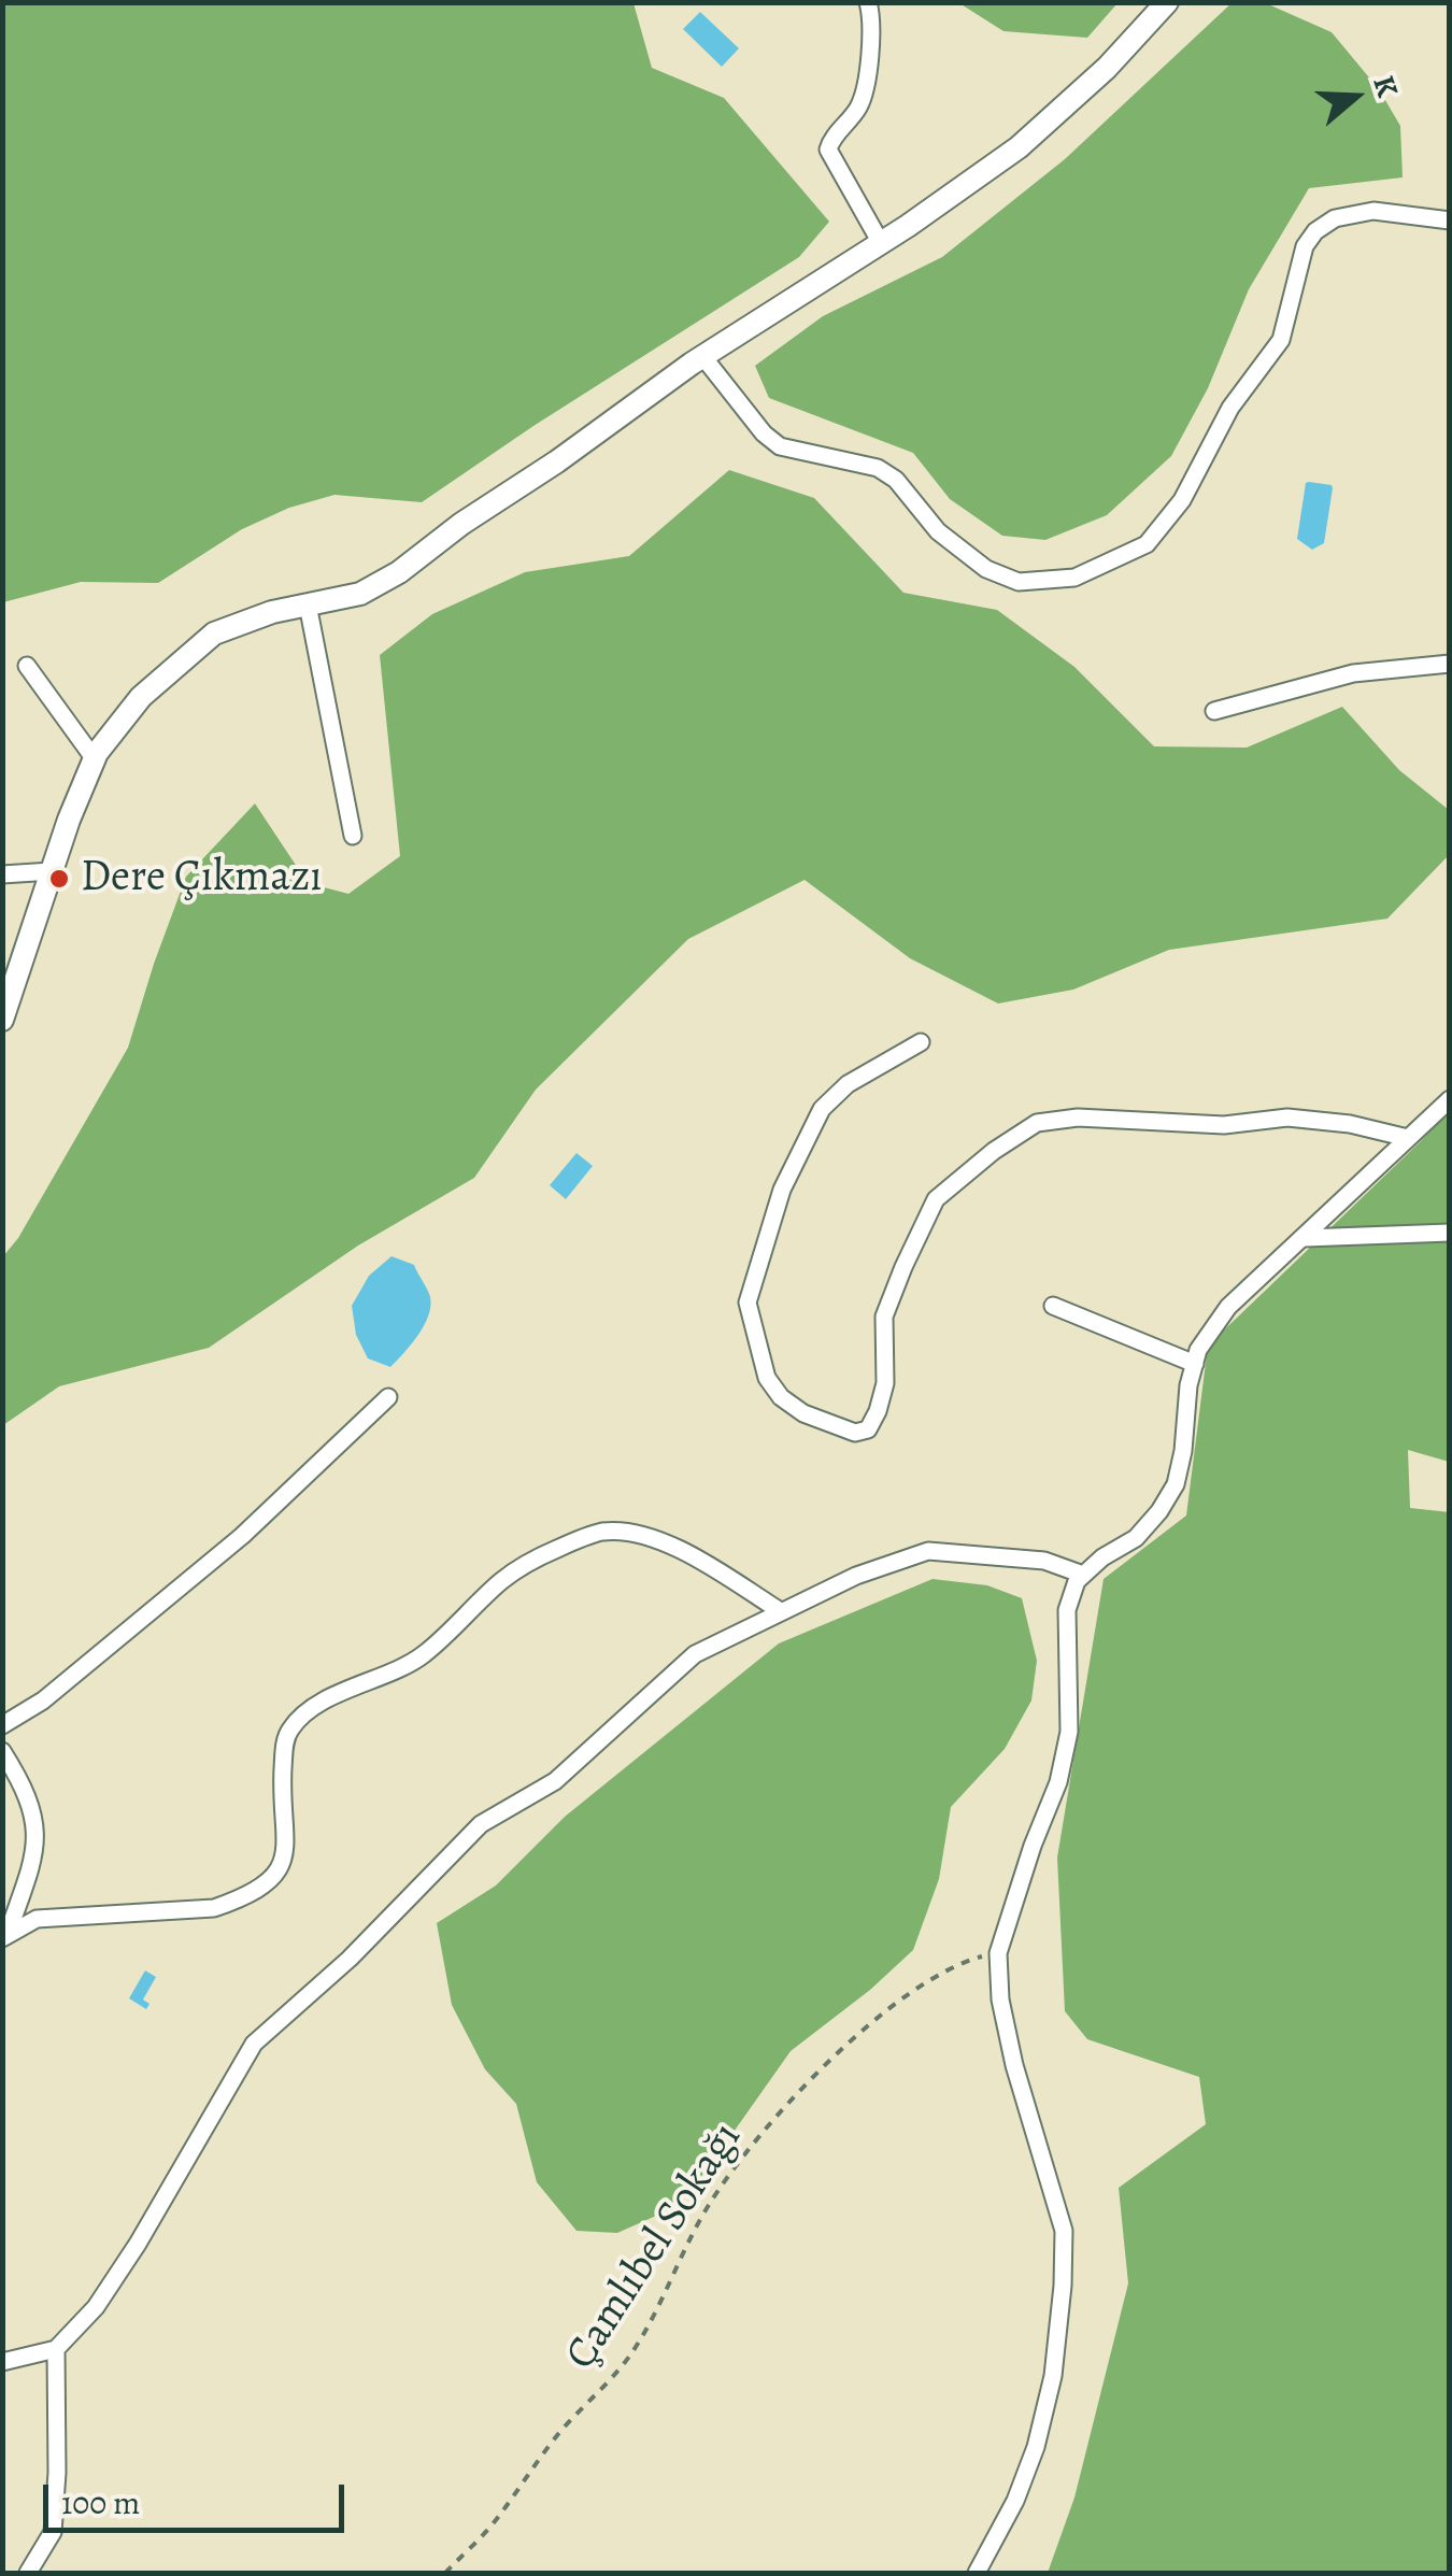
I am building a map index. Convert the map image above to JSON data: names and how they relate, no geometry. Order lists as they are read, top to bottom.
{
  "streets": {
    "path": ["Çamlıbel Sokağı"]
  },
  "places": ["Dere Çıkmazı"],
  "scale_bar": "100 m",
  "north": "right"
}
